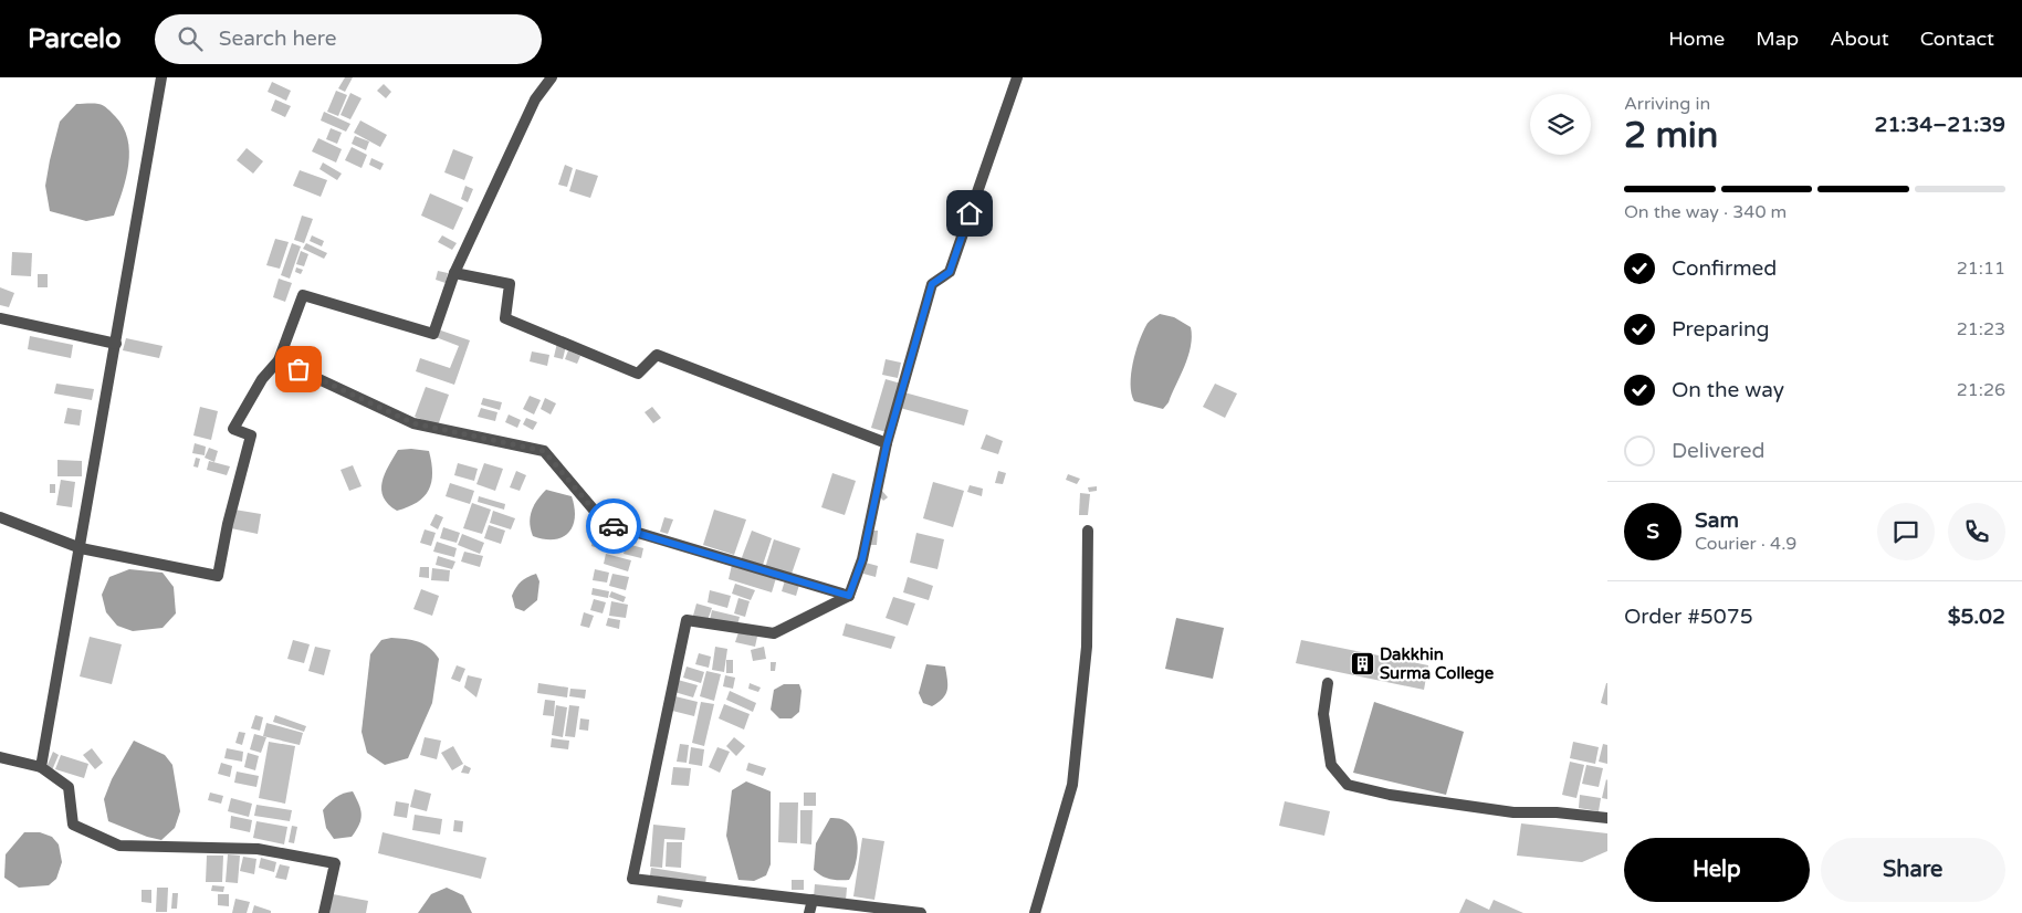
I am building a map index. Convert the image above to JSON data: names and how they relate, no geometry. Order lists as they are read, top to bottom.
{
  "places": {
    "building": ["Dakkhin Surma College"]
  },
  "page": {
    "header": "Parcelo",
    "search": "Search here",
    "nav": [
      "Home",
      "Map",
      "About",
      "Contact"
    ],
    "heading": ["2 min", "Arriving in", "21:34–21:39"],
    "panel": [
      "Sam",
      "Courier · 4.9",
      "Order #5075",
      "$5.02"
    ],
    "bar": "On the way · 340 m",
    "list": [
      ["Confirmed", "21:11"],
      ["Preparing", "21:23"],
      ["On the way", "21:26"],
      "Delivered"
    ],
    "round": "S",
    "buttons": ["Help", "Share"]
  }
}
